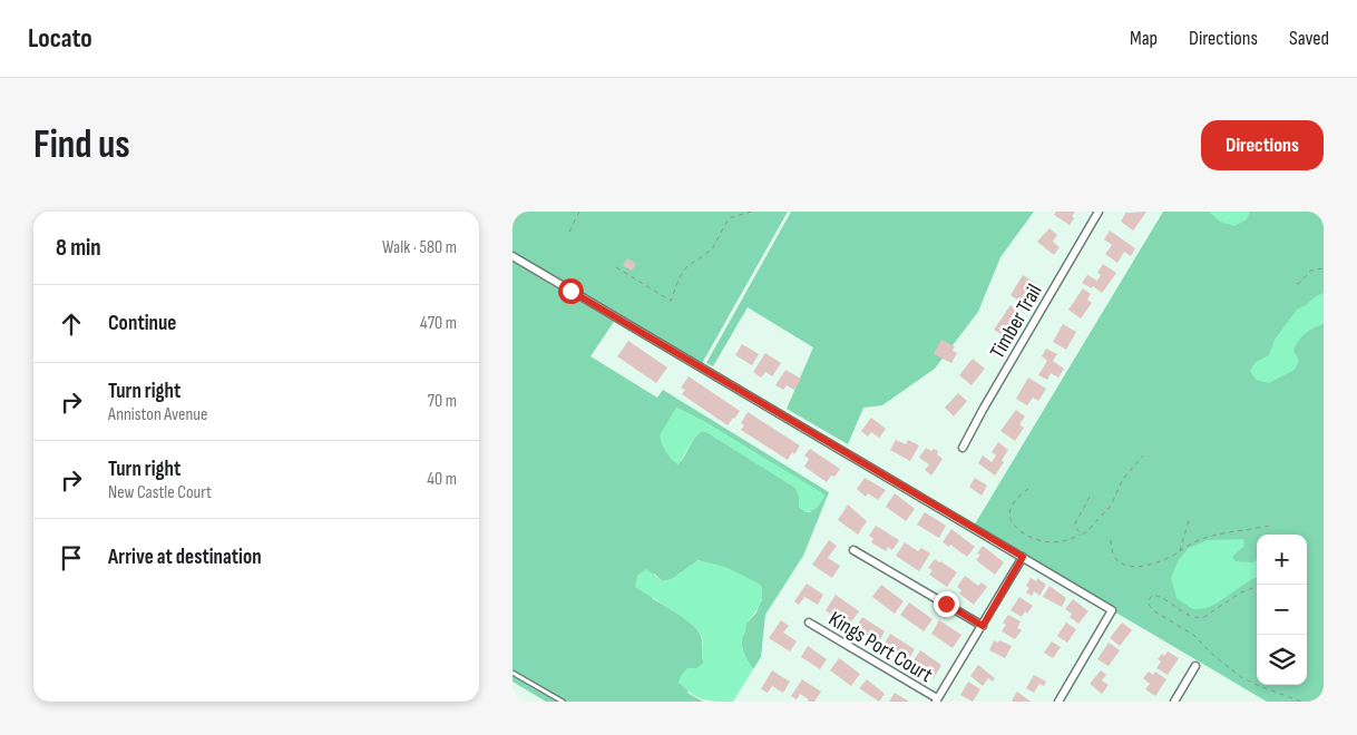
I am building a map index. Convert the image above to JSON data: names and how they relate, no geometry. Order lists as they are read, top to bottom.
{
  "streets": {
    "street": ["Timber Trail", "Kings Port Court"]
  },
  "page": {
    "header": "Locato",
    "nav": ["Map", "Directions", "Saved"],
    "buttons": "Directions",
    "title": "Find us",
    "heading": ["8 min", "Walk · 580 m"],
    "list": [
      ["Continue", "470 m"],
      ["Turn right", "Anniston Avenue", "70 m"],
      ["Turn right", "New Castle Court", "40 m"],
      "Arrive at destination"
    ],
    "map_buttons": ["+", "−"]
  }
}
